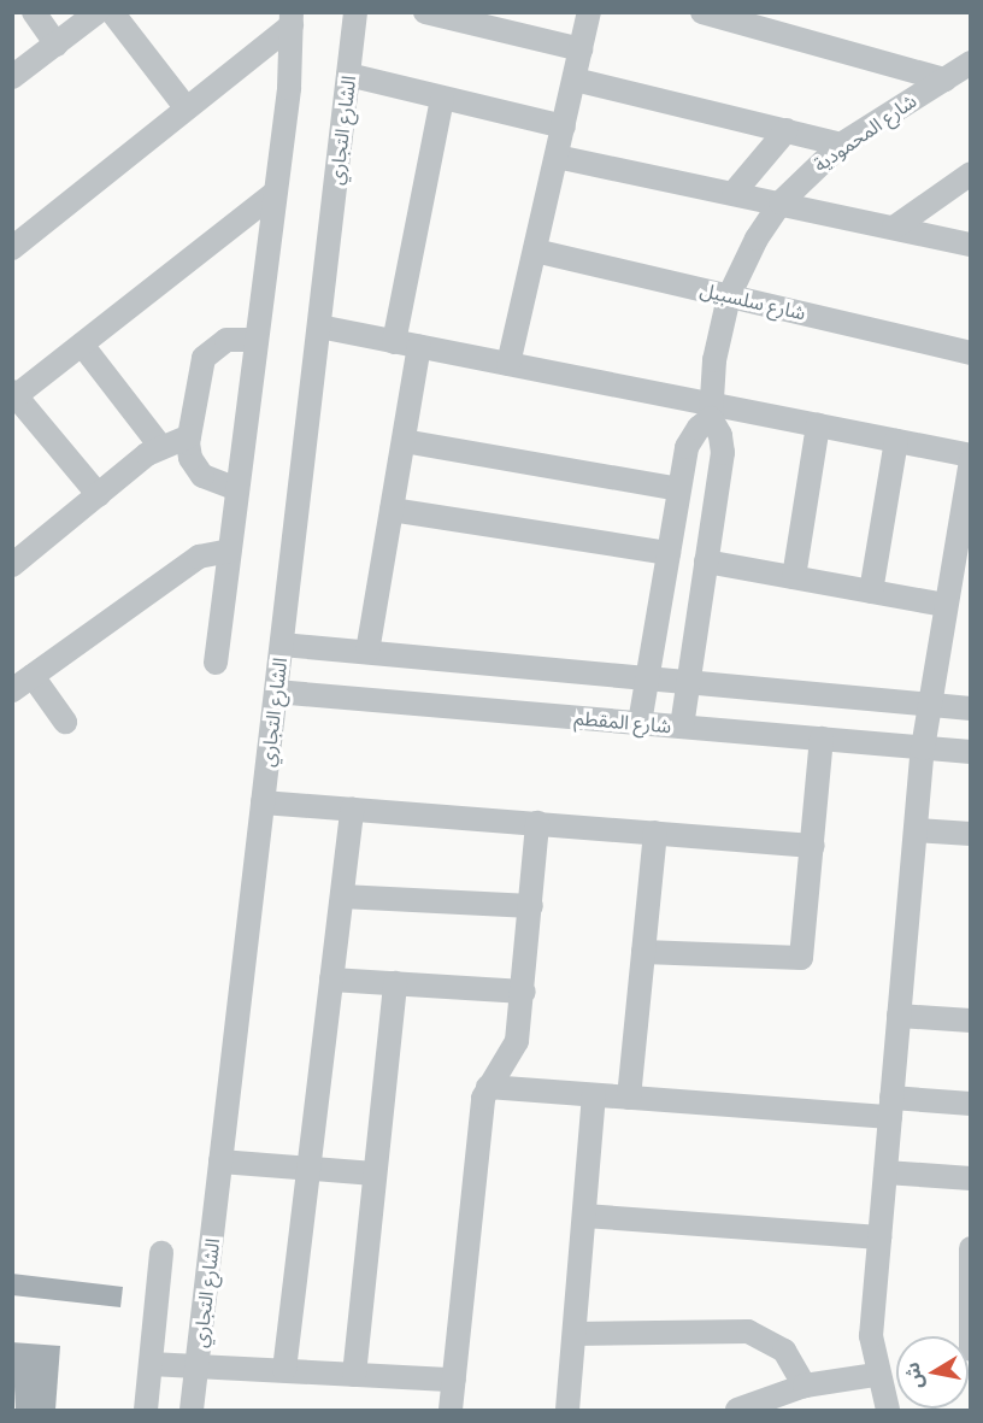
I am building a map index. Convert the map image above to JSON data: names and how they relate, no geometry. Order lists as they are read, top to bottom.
{
  "streets": {
    "street": [
      "الشارع التجاري",
      "شارع المحمودية",
      "شارع سلسبيل",
      "شارع المقطم"
    ]
  },
  "crossings": [
    ["الشارع التجاري", "شارع المقطم"],
    ["شارع المحمودية", "شارع سلسبيل"]
  ],
  "north": "left"
}
